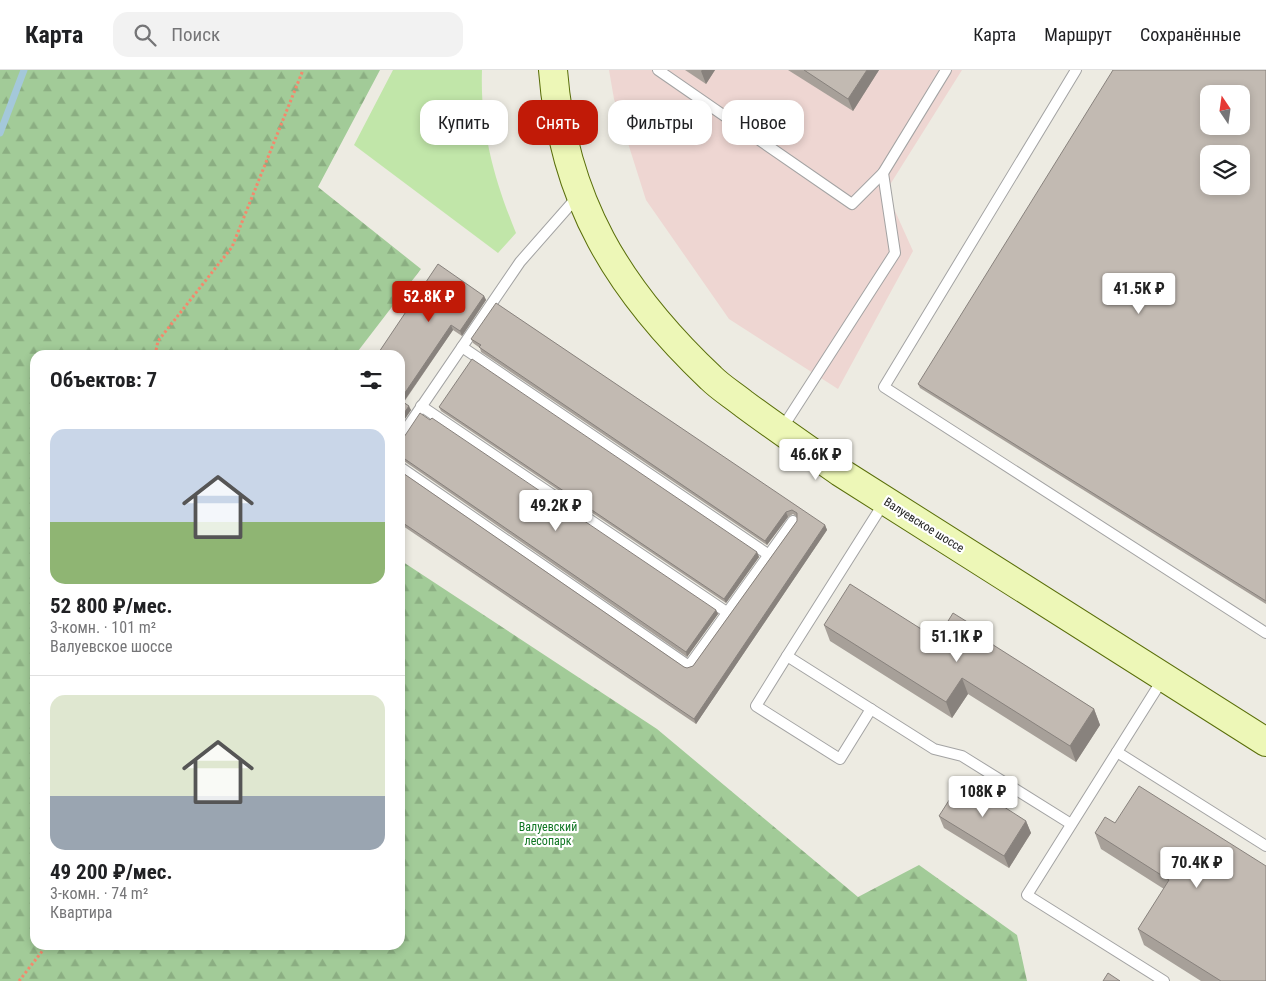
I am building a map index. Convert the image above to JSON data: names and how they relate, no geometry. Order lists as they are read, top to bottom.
{
  "streets": {
    "main road": ["Валуевское шоссе"]
  },
  "parks": ["Валуевский лесопарк"],
  "north": "top",
  "page": {
    "header": "Карта",
    "search": "Поиск",
    "nav": ["Карта", "Маршрут", "Сохранённые"],
    "chip": [
      "Купить",
      "Снять",
      "Фильтры",
      "Новое"
    ],
    "price": [
      "41.5K ₽",
      "52.8K ₽",
      "46.6K ₽",
      "49.2K ₽",
      "51.1K ₽",
      "108K ₽",
      "70.4K ₽"
    ],
    "heading": "Объектов: 7",
    "list": [
      {
        "name": "52 800 ₽/мес.",
        "note": "3-комн. · 101 m² · Валуевское шоссе"
      },
      {
        "name": "49 200 ₽/мес.",
        "note": "3-комн. · 74 m² · Квартира"
      }
    ]
  }
}
